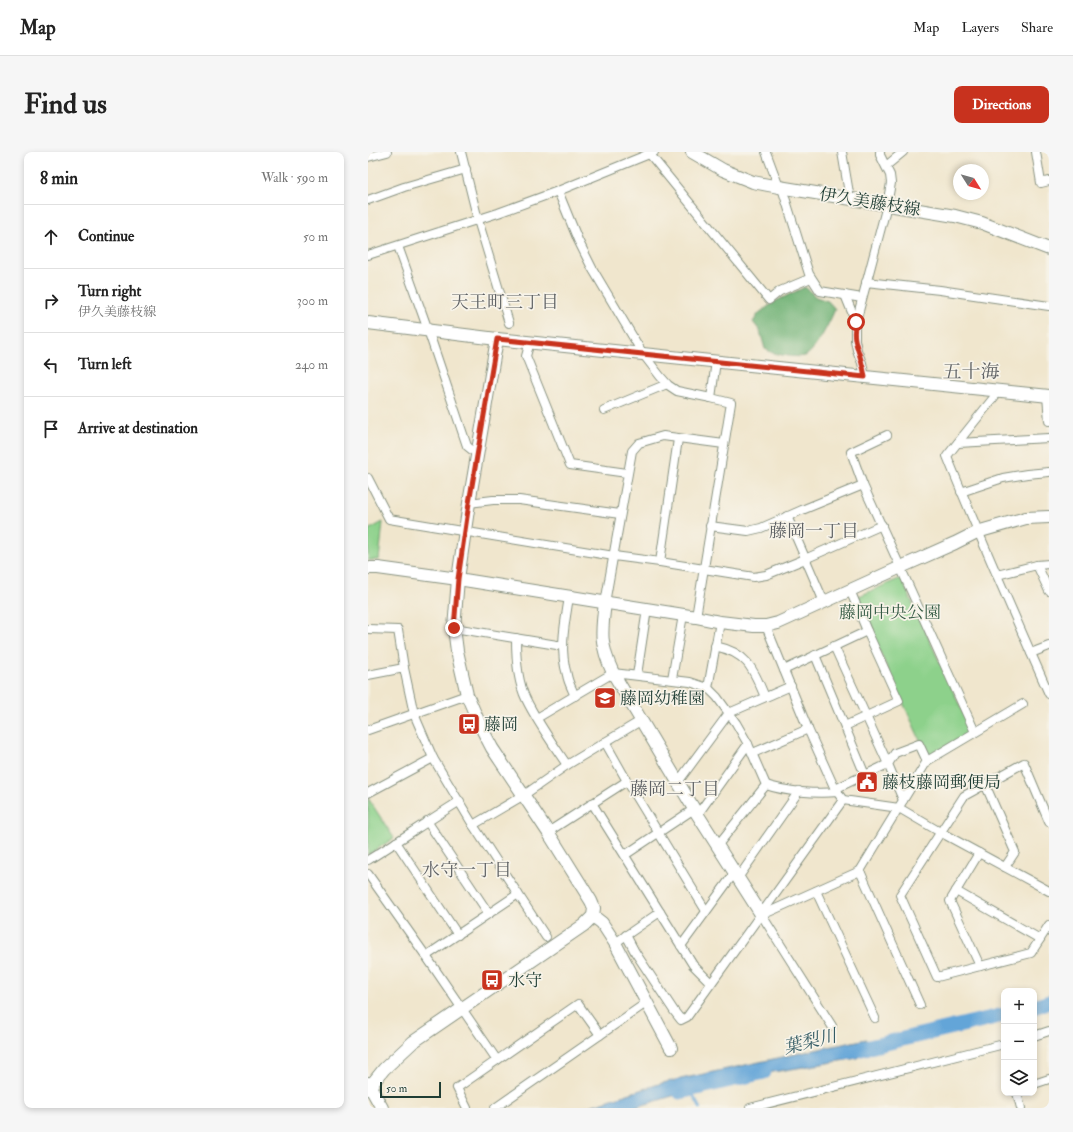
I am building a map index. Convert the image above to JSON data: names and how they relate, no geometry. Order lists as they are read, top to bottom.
{
  "streets": {
    "street": ["伊久美藤枝線"]
  },
  "districts": [
    "天王町三丁目",
    "五十海",
    "藤岡一丁目",
    "藤岡二丁目",
    "水守一丁目"
  ],
  "water": ["葉梨川"],
  "parks": ["藤岡中央公園"],
  "places": {
    "school or university": ["藤岡幼稚園"],
    "bus stop": ["藤岡", "水守"],
    "public building": ["藤枝藤岡郵便局"]
  },
  "scale_bar": "50 m",
  "north": "bottom right",
  "page": {
    "header": "Map",
    "nav": ["Map", "Layers", "Share"],
    "buttons": "Directions",
    "title": "Find us",
    "heading": ["8 min", "Walk · 590 m"],
    "list": [
      ["Continue", "50 m"],
      ["Turn right", "伊久美藤枝線", "300 m"],
      ["Turn left", "240 m"],
      "Arrive at destination"
    ],
    "map_buttons": ["+", "−"],
    "scale": "50 m"
  }
}
